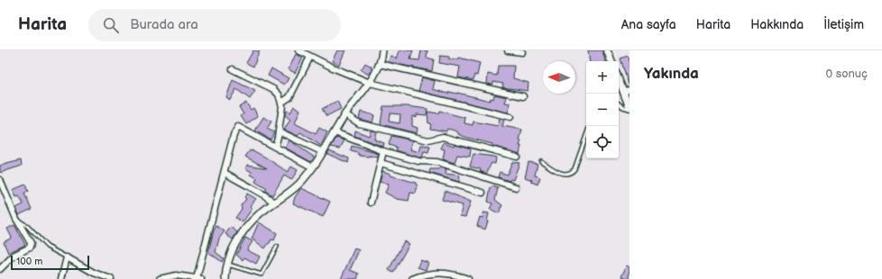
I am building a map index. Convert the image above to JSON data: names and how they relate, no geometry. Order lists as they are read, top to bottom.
{
  "scale_bar": "100 m",
  "north": "left",
  "page": {
    "header": "Harita",
    "search": "Burada ara",
    "nav": [
      "Ana sayfa",
      "Harita",
      "Hakkında",
      "İletişim"
    ],
    "heading": ["Yakında", "0 sonuç"],
    "map_buttons": ["+", "−"],
    "scale": "100 m"
  }
}
